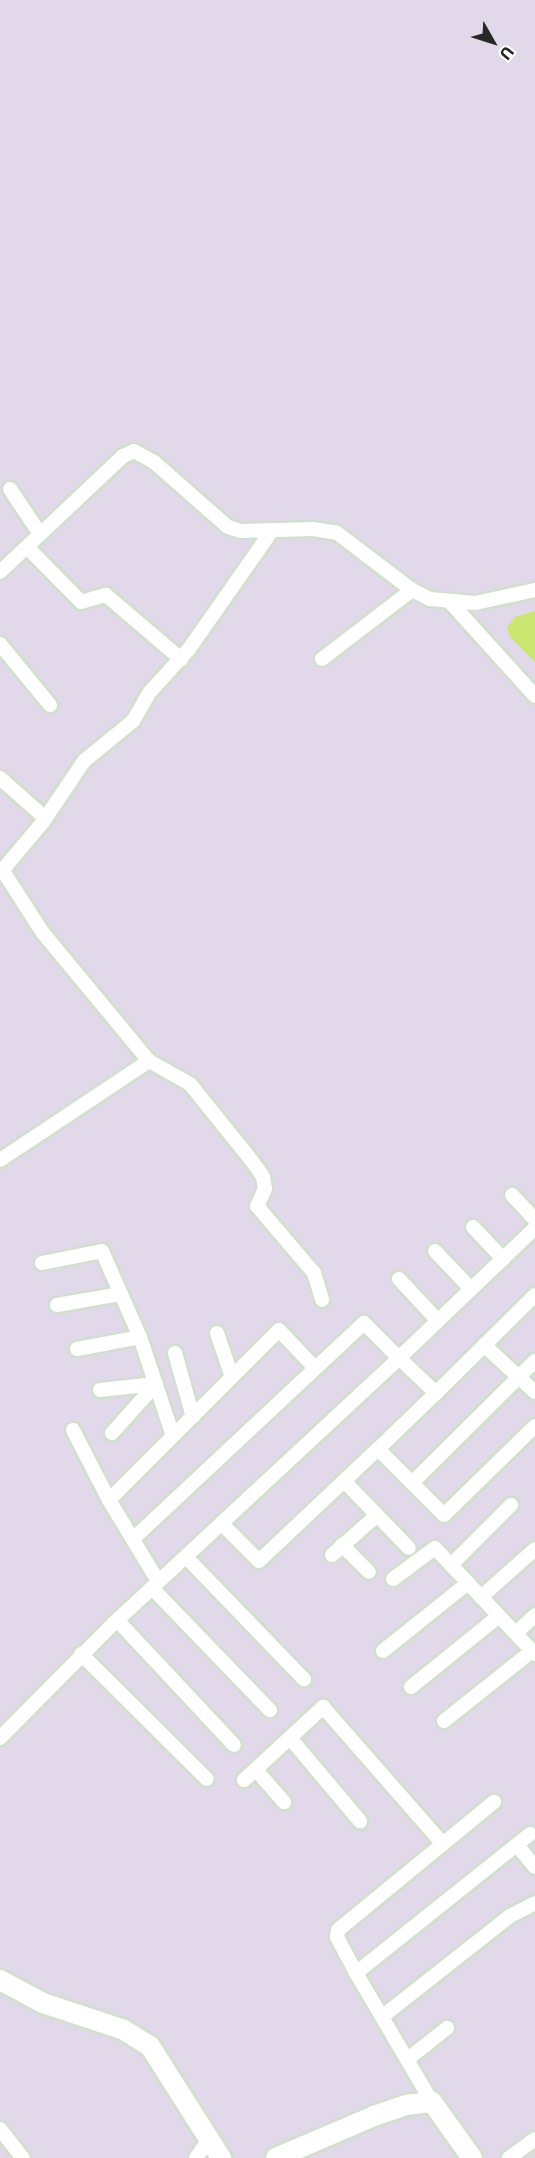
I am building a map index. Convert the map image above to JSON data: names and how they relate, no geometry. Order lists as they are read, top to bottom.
{
  "north": "bottom right"
}
